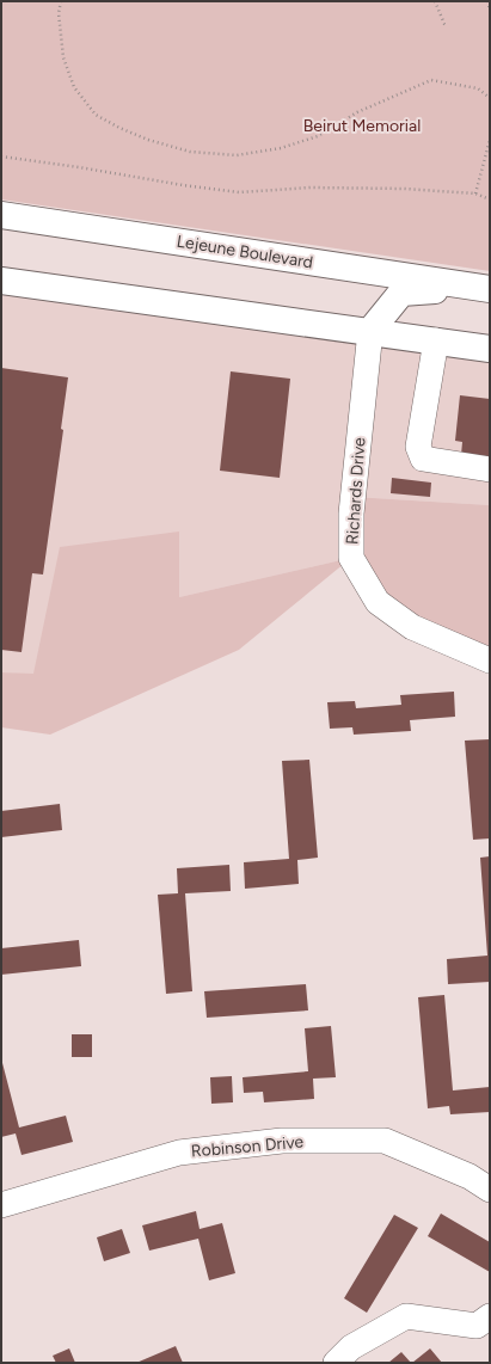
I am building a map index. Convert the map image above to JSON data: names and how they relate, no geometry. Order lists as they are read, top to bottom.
{
  "streets": {
    "main road": ["Lejeune Boulevard"],
    "street": ["Richards Drive", "Robinson Drive"]
  },
  "parks": ["Beirut Memorial"]
}
